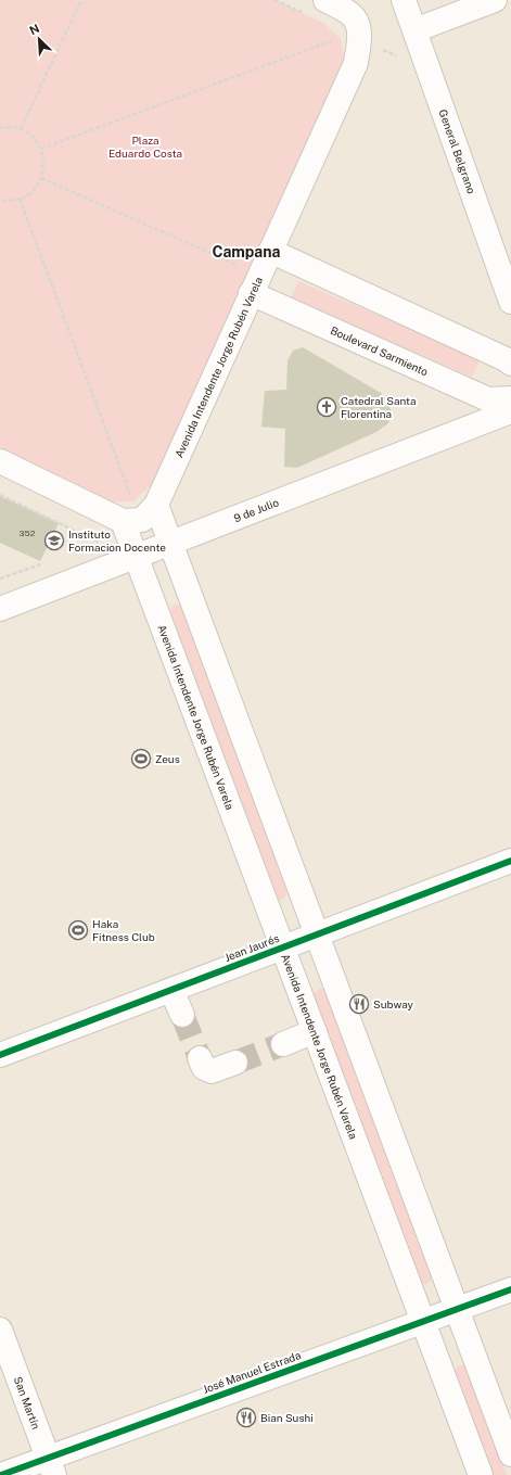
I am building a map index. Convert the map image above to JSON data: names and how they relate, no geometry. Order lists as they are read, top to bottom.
{
  "streets": {
    "main road": [
      "General Belgrano",
      "Boulevard Sarmiento",
      "Avenida Intendente Jorge Rubén Varela",
      "9 de Julio",
      "Jean Jaurés",
      "José Manuel Estrada",
      "San Martín"
    ]
  },
  "crossings": [
    ["Boulevard Sarmiento", "Avenida Intendente Jorge Rubén Varela"],
    ["Avenida Intendente Jorge Rubén Varela", "9 de Julio"],
    ["Avenida Intendente Jorge Rubén Varela", "Jean Jaurés"],
    ["Avenida Intendente Jorge Rubén Varela", "José Manuel Estrada"],
    ["José Manuel Estrada", "San Martín"]
  ],
  "districts": ["Campana"],
  "parks": ["Plaza Eduardo Costa"],
  "places": {
    "church": ["Catedral Santa Florentina"],
    "school or university": ["Instituto Formacion Docente"],
    "sports": ["Zeus", "Haka Fitness Club"],
    "restaurant": ["Subway", "Bian Sushi"]
  },
  "house_numbers": ["352"],
  "north": "top left"
}
